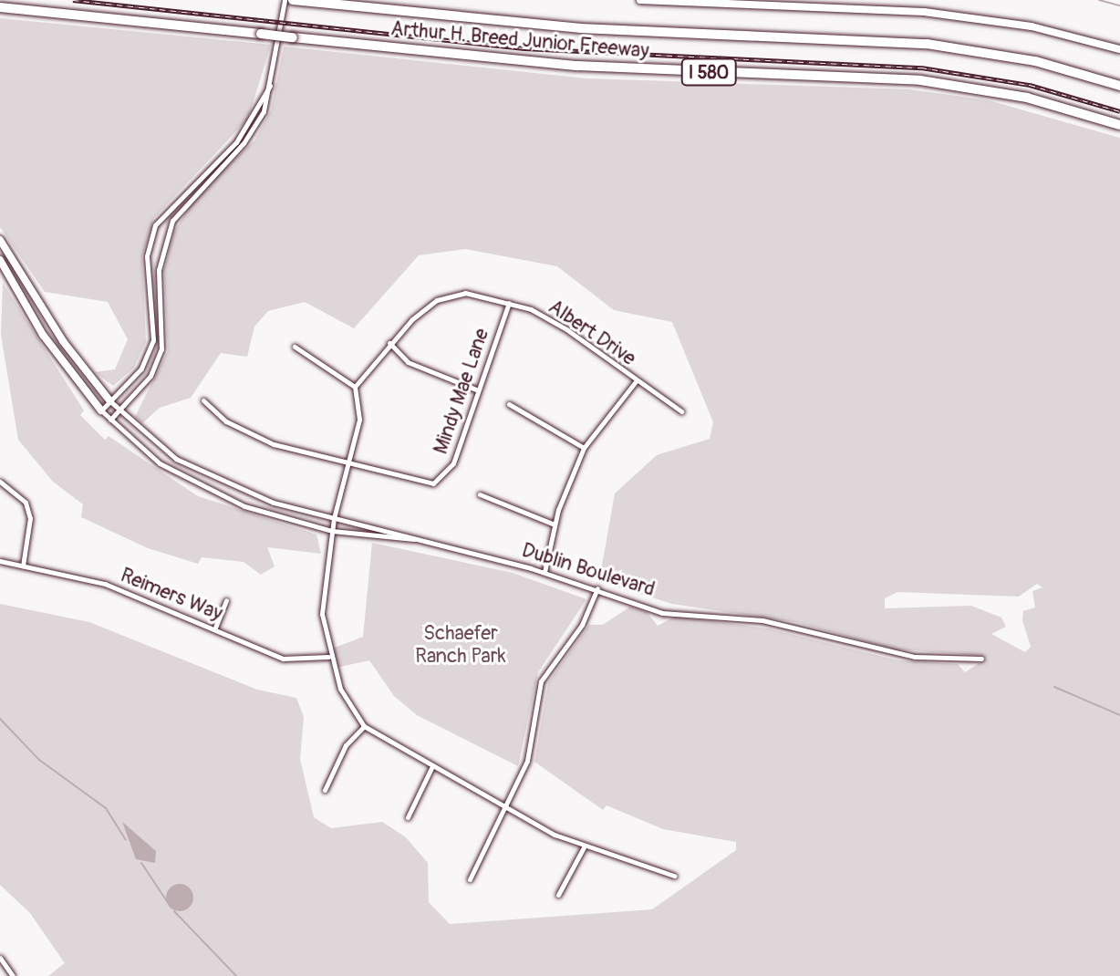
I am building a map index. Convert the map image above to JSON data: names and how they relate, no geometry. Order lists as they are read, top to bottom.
{
  "streets": {
    "highway": ["Arthur H. Breed Junior Freeway", "I 580"],
    "main road": ["Dublin Boulevard"],
    "street": ["Albert Drive", "Mindy Mae Lane", "Reimers Way"]
  },
  "crossings": [
    ["Albert Drive", "Mindy Mae Lane"]
  ],
  "parks": ["Schaefer Ranch Park"]
}
